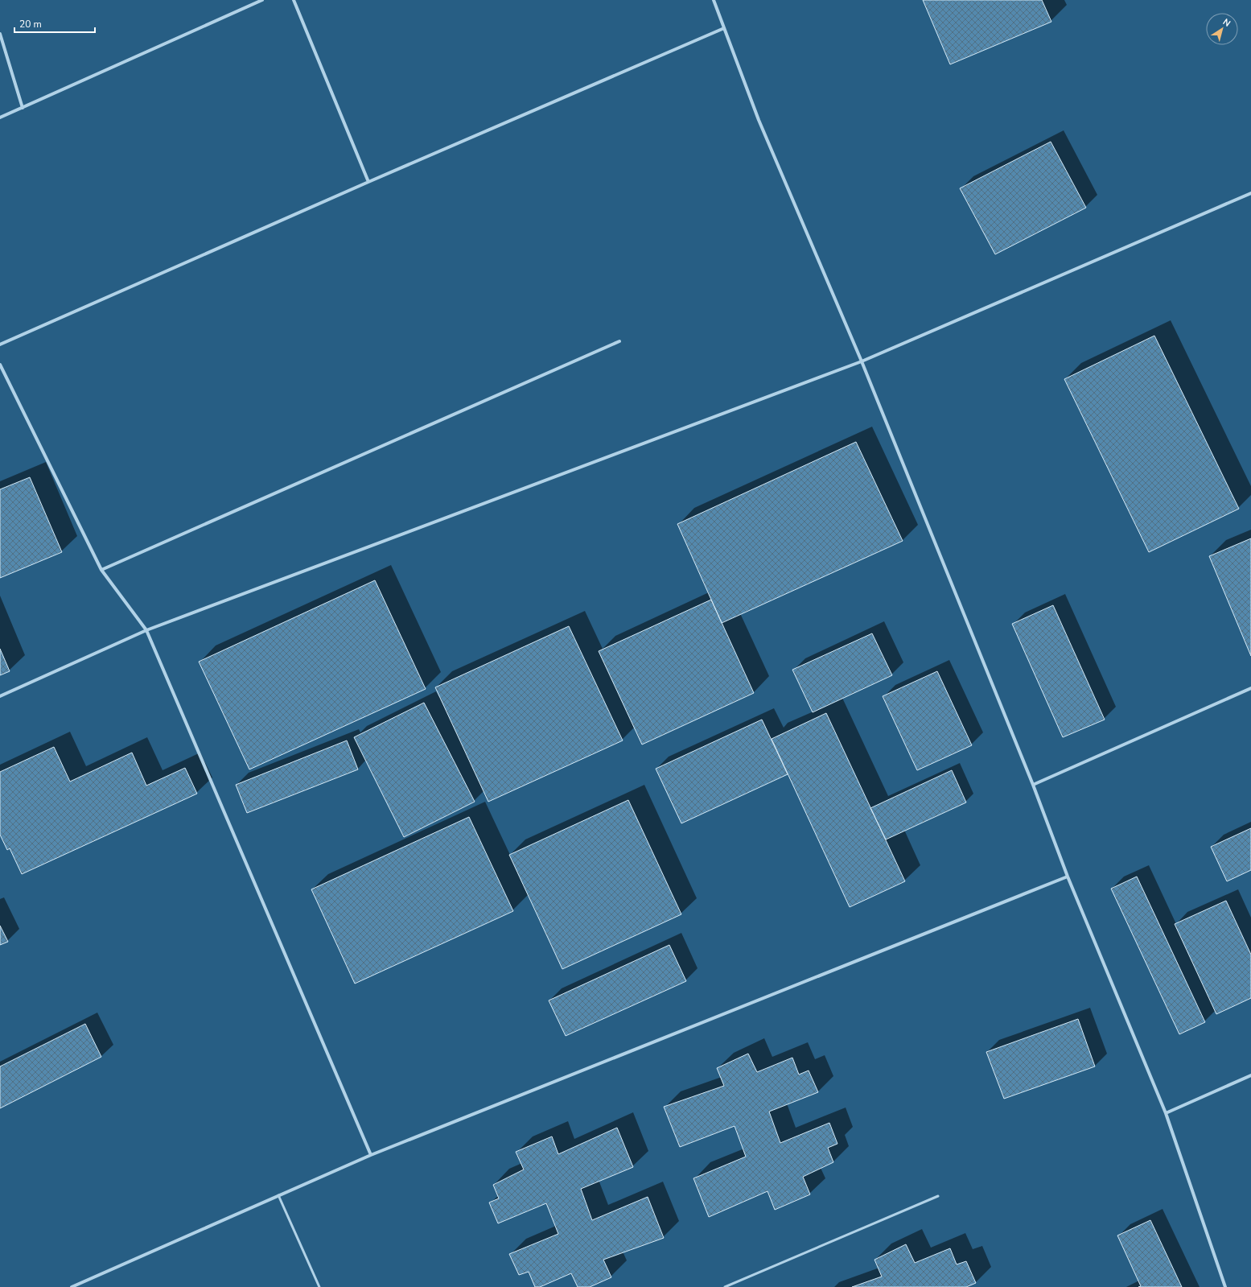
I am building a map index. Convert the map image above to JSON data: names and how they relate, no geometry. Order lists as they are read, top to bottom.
{
  "scale_bar": "20 m",
  "north": "top right"
}
